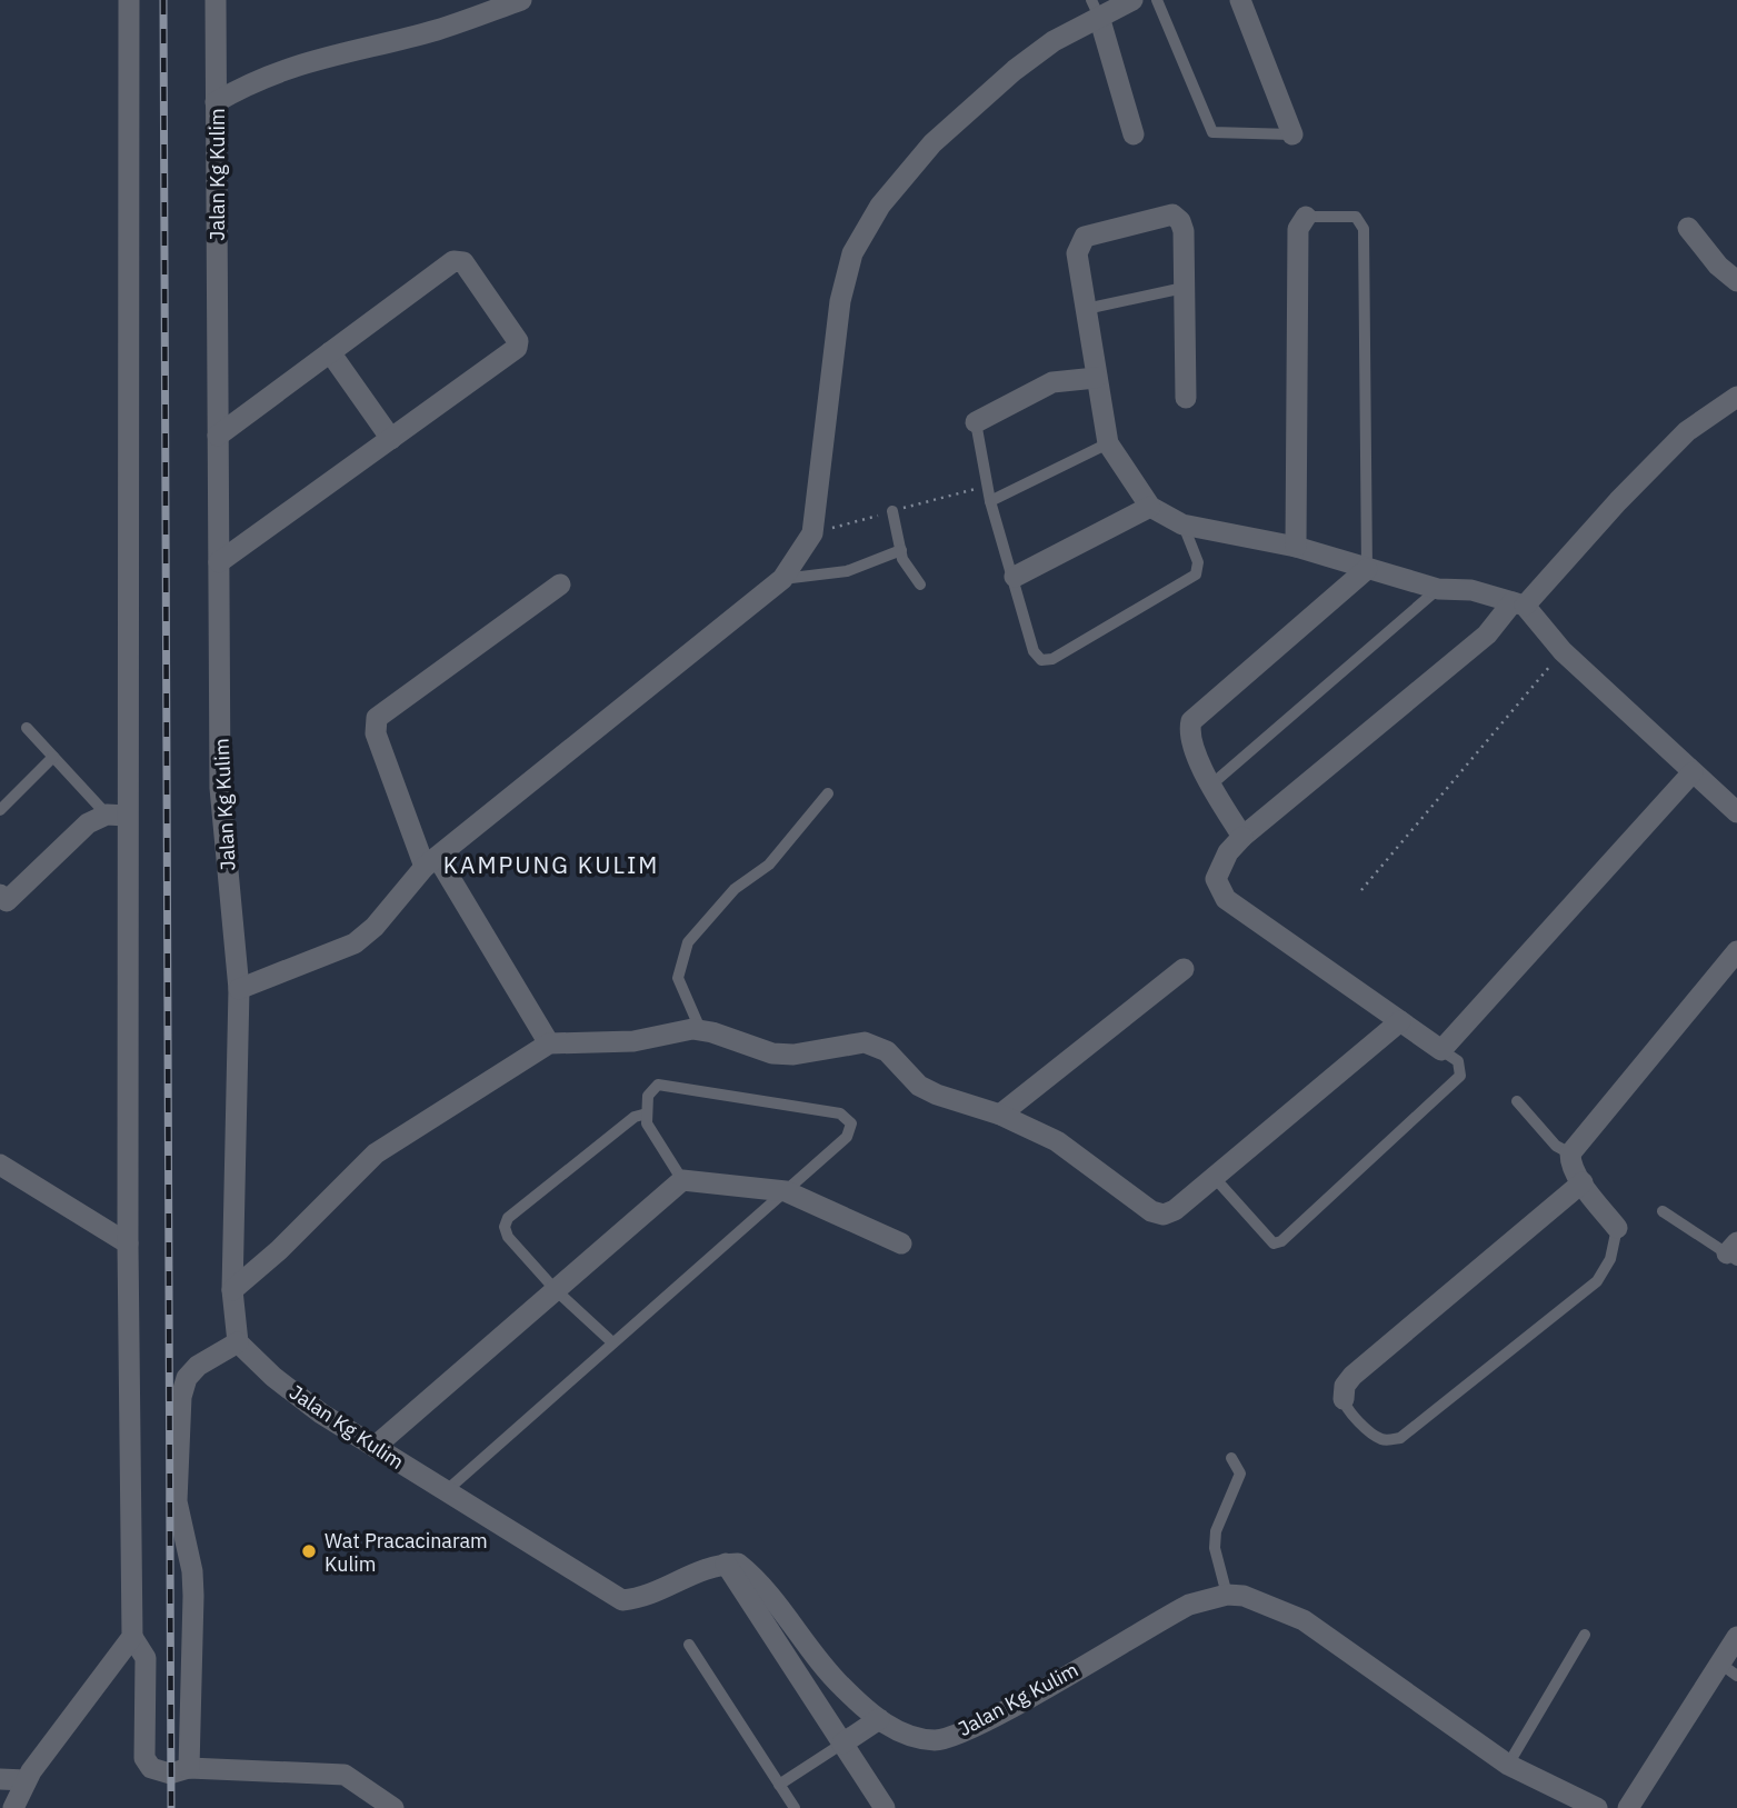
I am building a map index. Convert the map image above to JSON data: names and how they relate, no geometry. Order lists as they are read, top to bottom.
{
  "streets": {
    "street": ["Jalan Kg Kulim"]
  },
  "districts": ["KAMPUNG KULIM"],
  "places": ["Wat Pracacinaram Kulim"]
}
